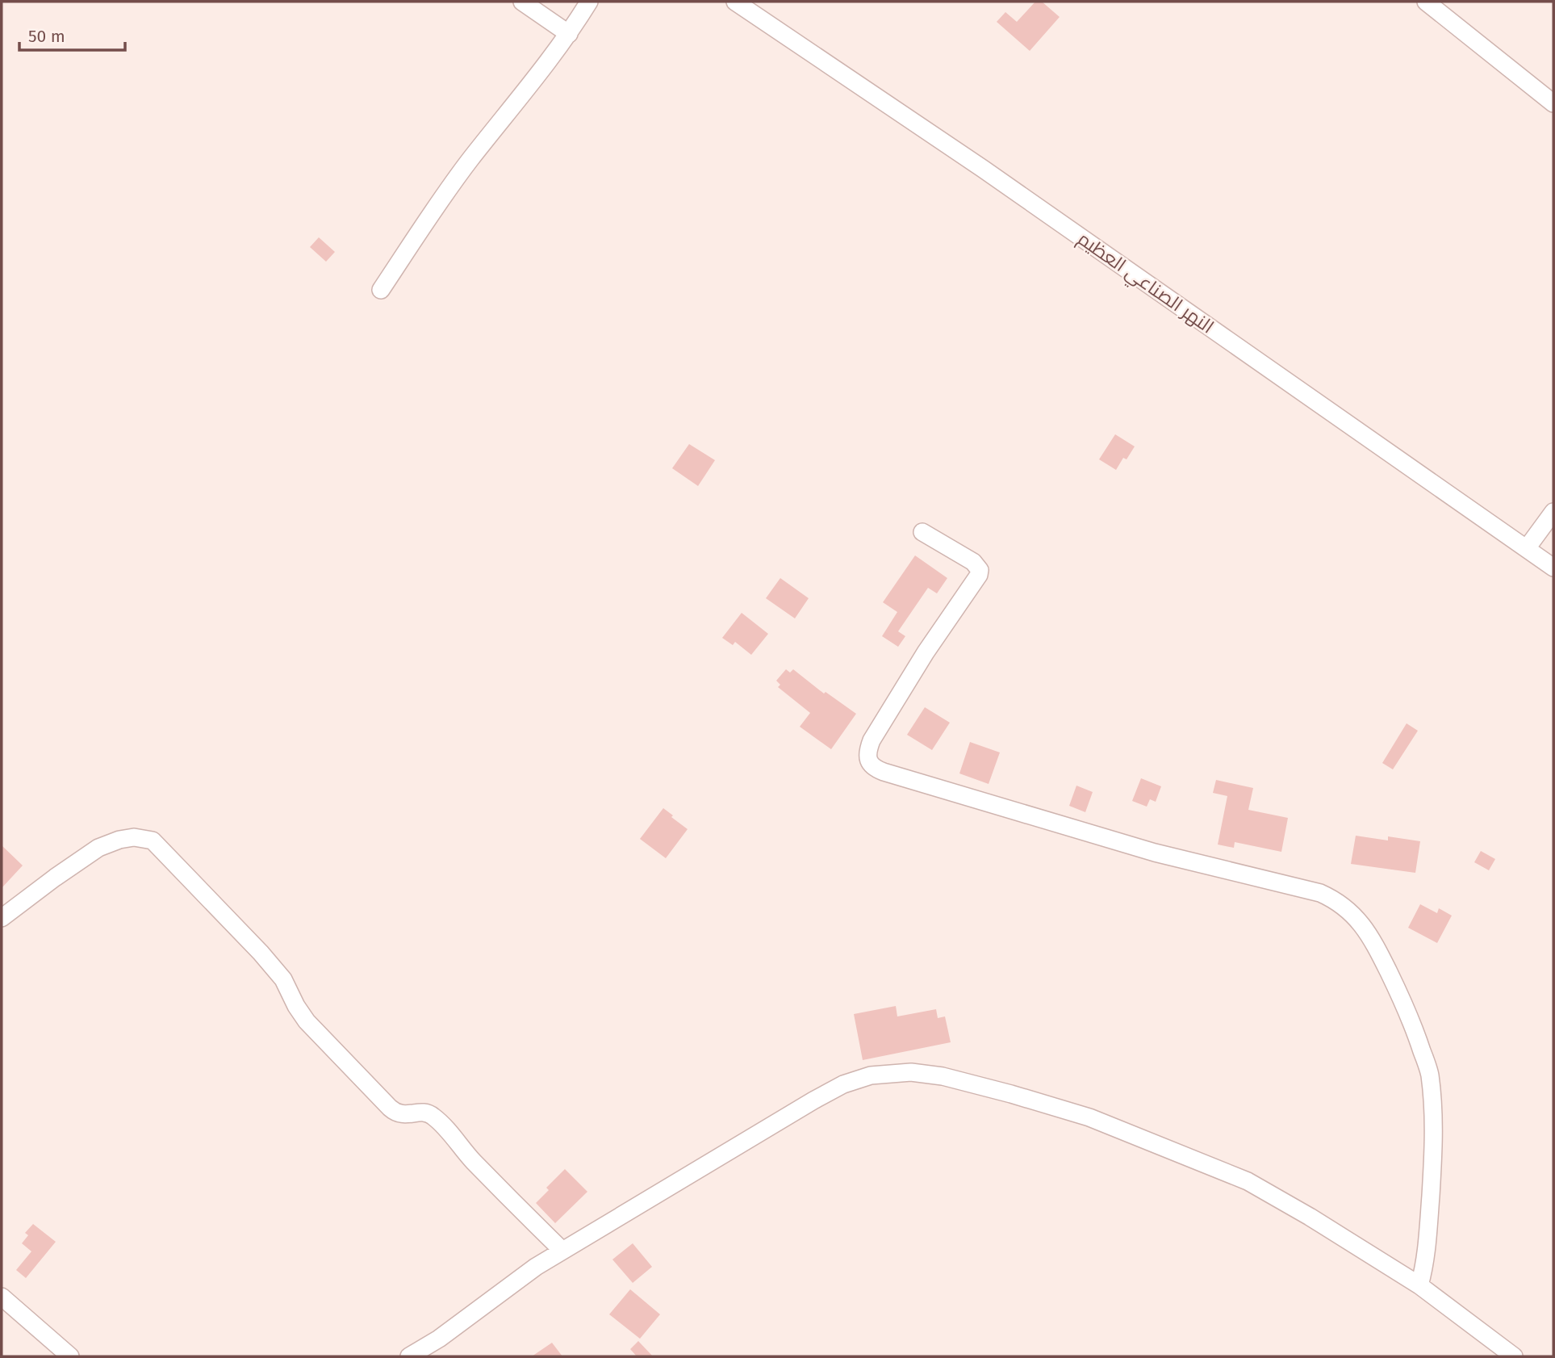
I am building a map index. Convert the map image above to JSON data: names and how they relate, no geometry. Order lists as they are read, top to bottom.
{
  "streets": {
    "street": ["النهر الصناعي العظيم"]
  },
  "scale_bar": "50 m"
}
